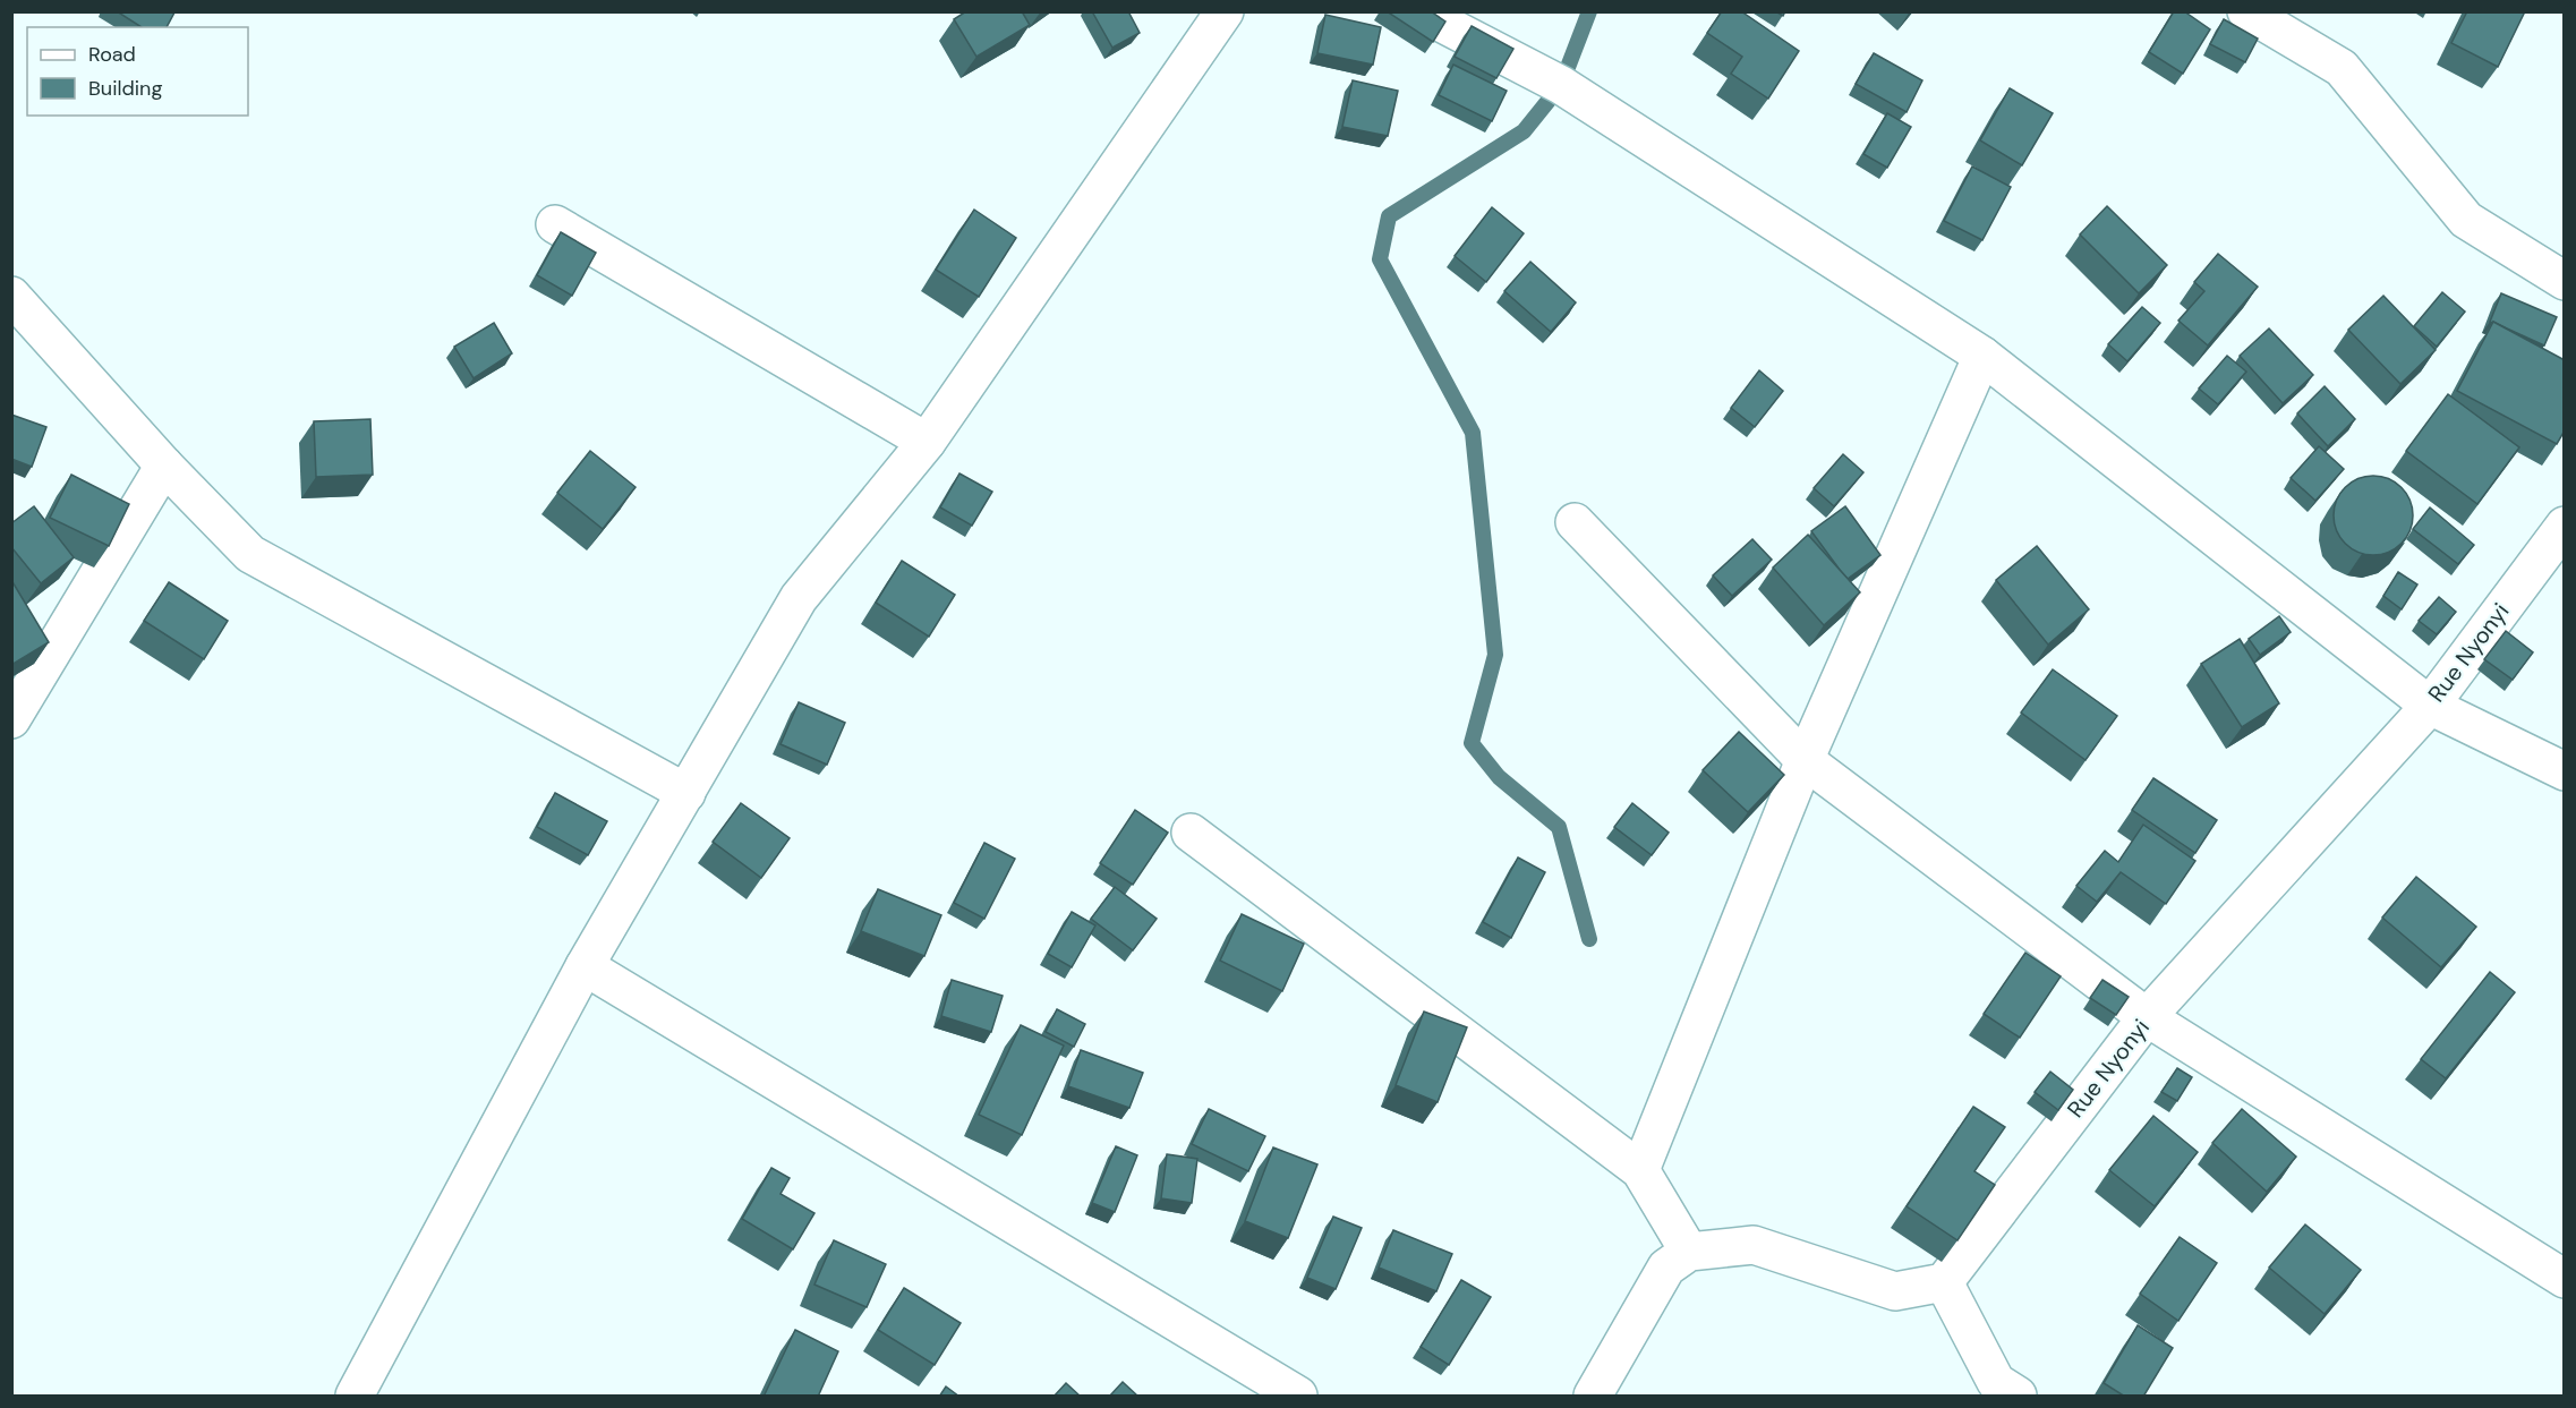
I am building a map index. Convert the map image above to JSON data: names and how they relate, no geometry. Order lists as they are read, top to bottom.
{
  "streets": {
    "street": ["Rue Nyonyi"]
  },
  "legend": ["Road", "Building"]
}
